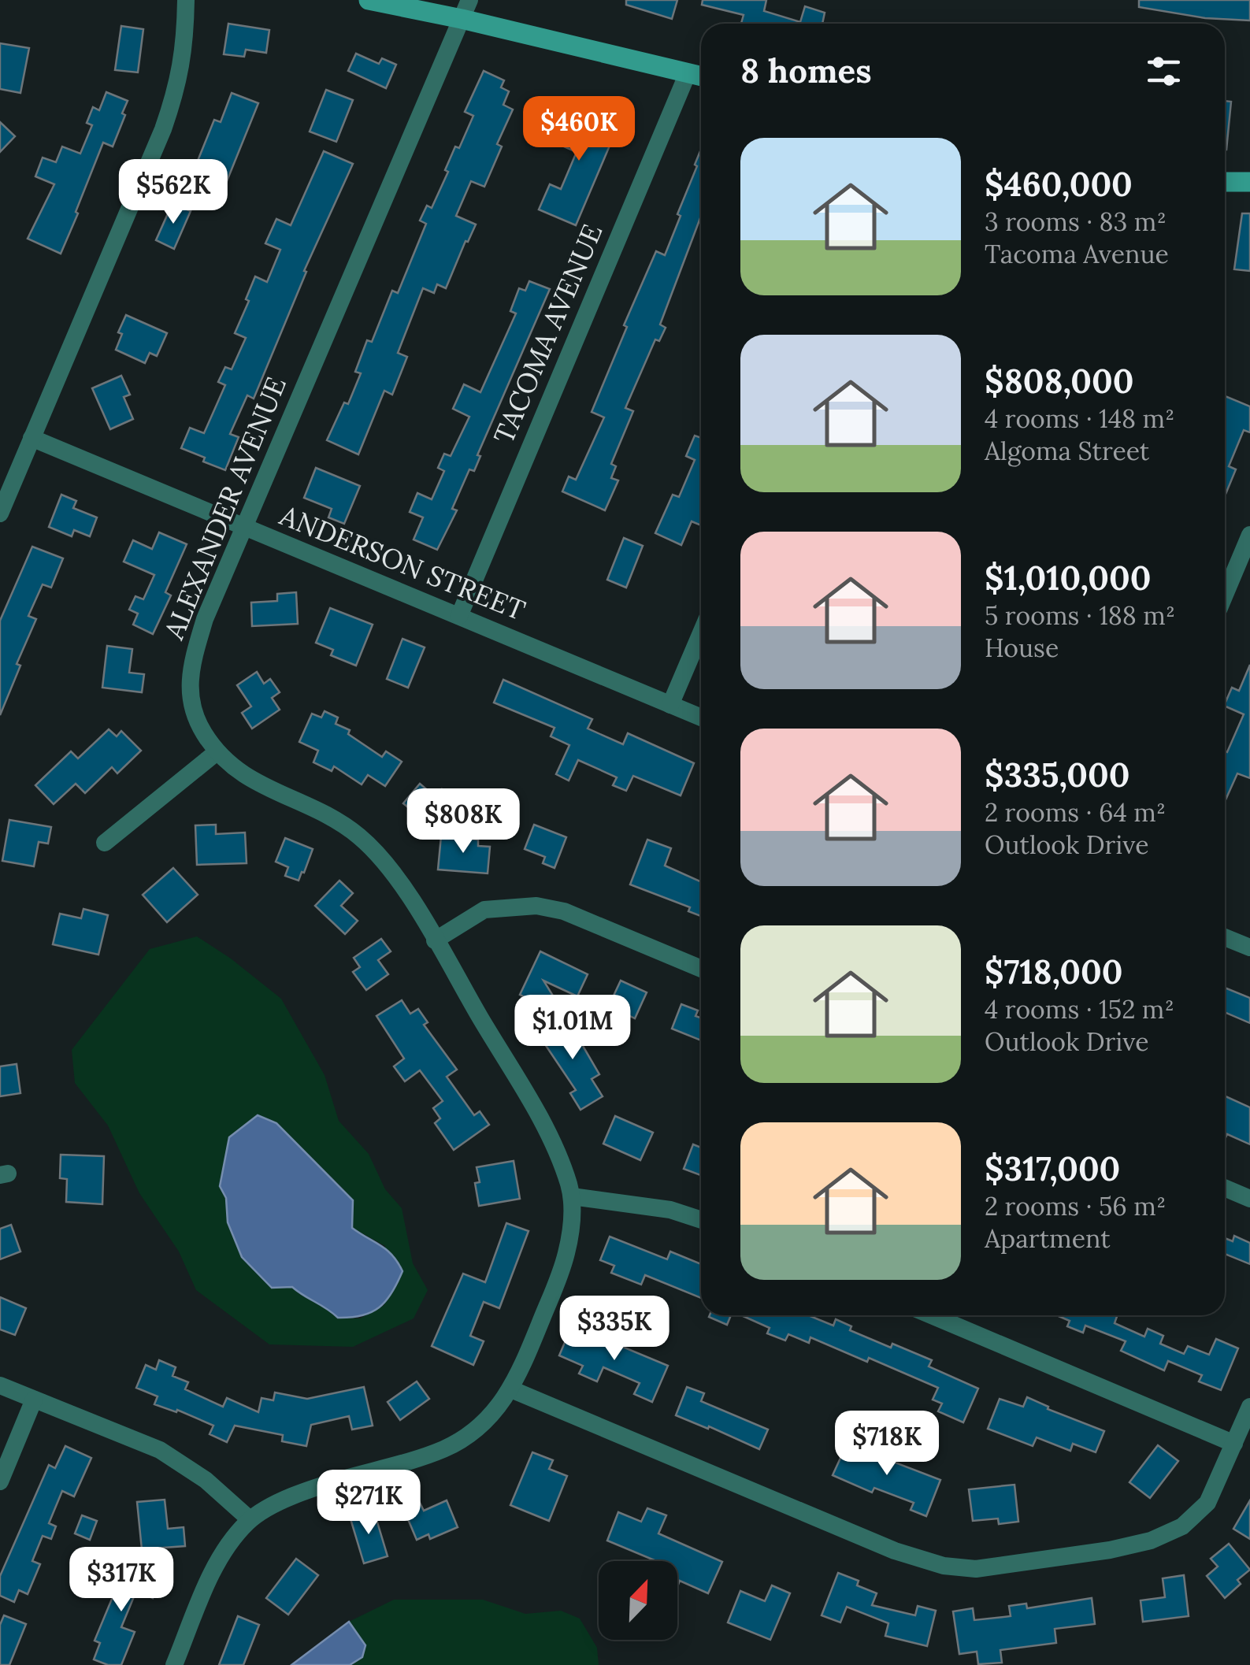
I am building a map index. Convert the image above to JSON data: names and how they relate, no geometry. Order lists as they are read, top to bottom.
{
  "streets": {
    "street": ["TACOMA AVENUE", "ALEXANDER AVENUE", "ANDERSON STREET"]
  },
  "crossings": [
    ["TACOMA AVENUE", "ANDERSON STREET"],
    ["ALEXANDER AVENUE", "ANDERSON STREET"]
  ],
  "north": "top right",
  "page": {
    "heading": "8 homes",
    "price": [
      "$460K",
      "$562K",
      "$808K",
      "$1.01M",
      "$335K",
      "$718K",
      "$271K",
      "$317K"
    ],
    "list": [
      {
        "name": "$460,000",
        "note": "3 rooms · 83 m² · Tacoma Avenue"
      },
      {
        "name": "$808,000",
        "note": "4 rooms · 148 m² · Algoma Street"
      },
      {
        "name": "$1,010,000",
        "note": "5 rooms · 188 m² · House"
      },
      {
        "name": "$335,000",
        "note": "2 rooms · 64 m² · Outlook Drive"
      },
      {
        "name": "$718,000",
        "note": "4 rooms · 152 m² · Outlook Drive"
      },
      {
        "name": "$317,000",
        "note": "2 rooms · 56 m² · Apartment"
      }
    ]
  }
}
